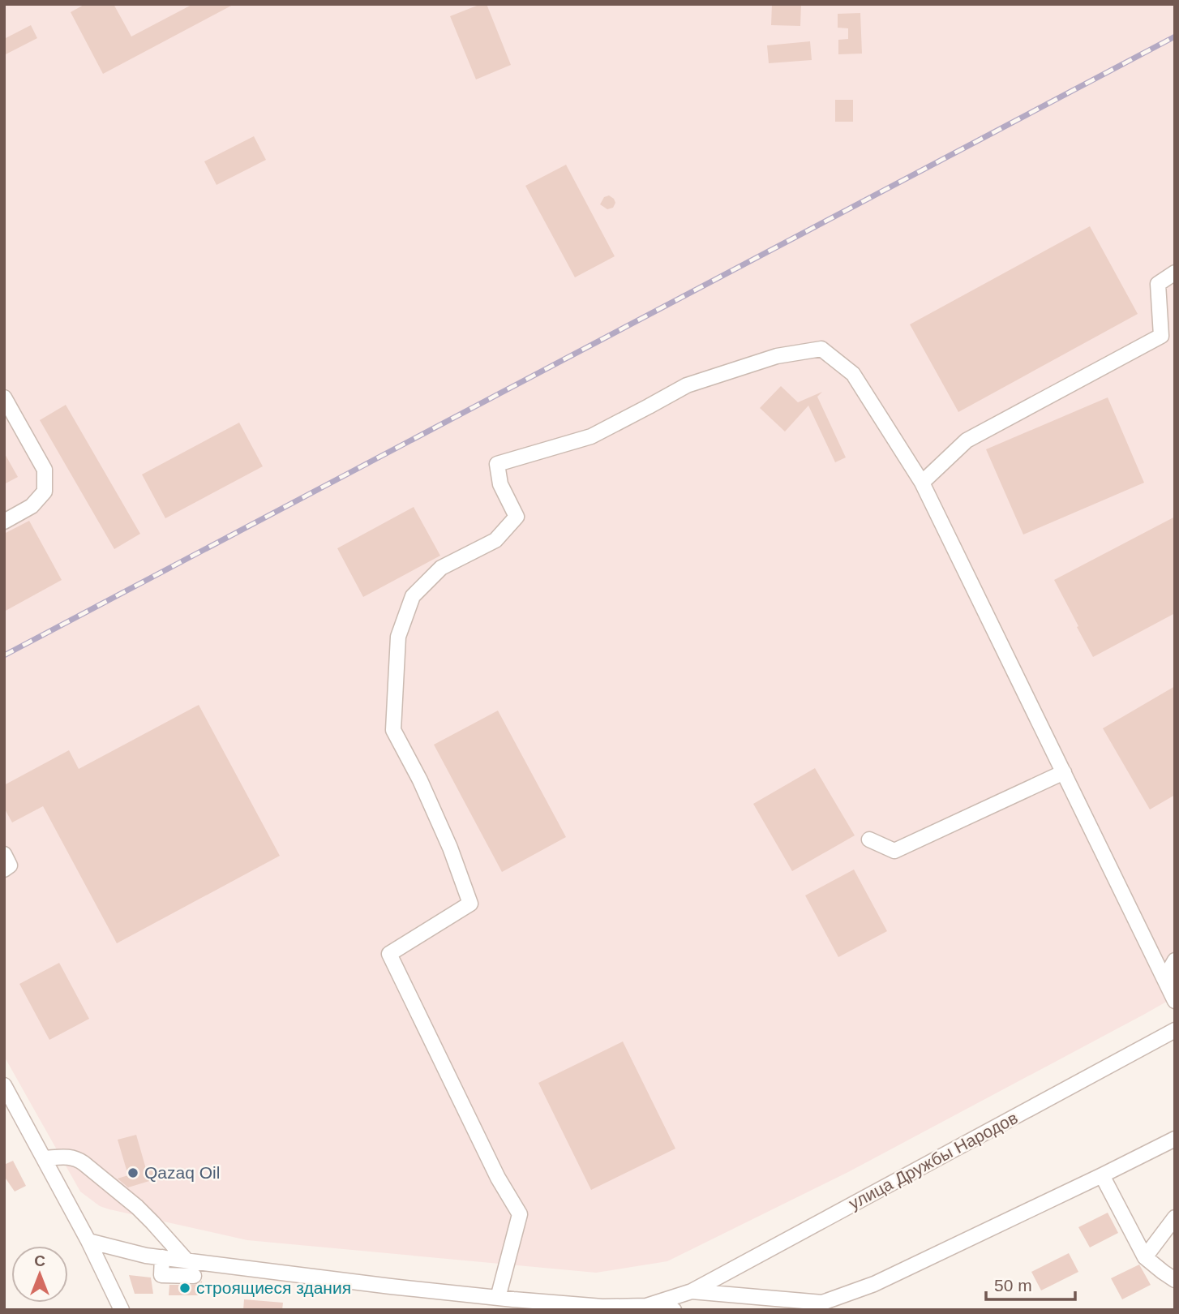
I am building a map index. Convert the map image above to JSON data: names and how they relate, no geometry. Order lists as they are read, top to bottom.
{
  "streets": {
    "street": ["улица Дружбы Народов"]
  },
  "places": ["Qazaq Oil", "строящиеся здания"],
  "scale_bar": "50 m",
  "north": "top"
}
